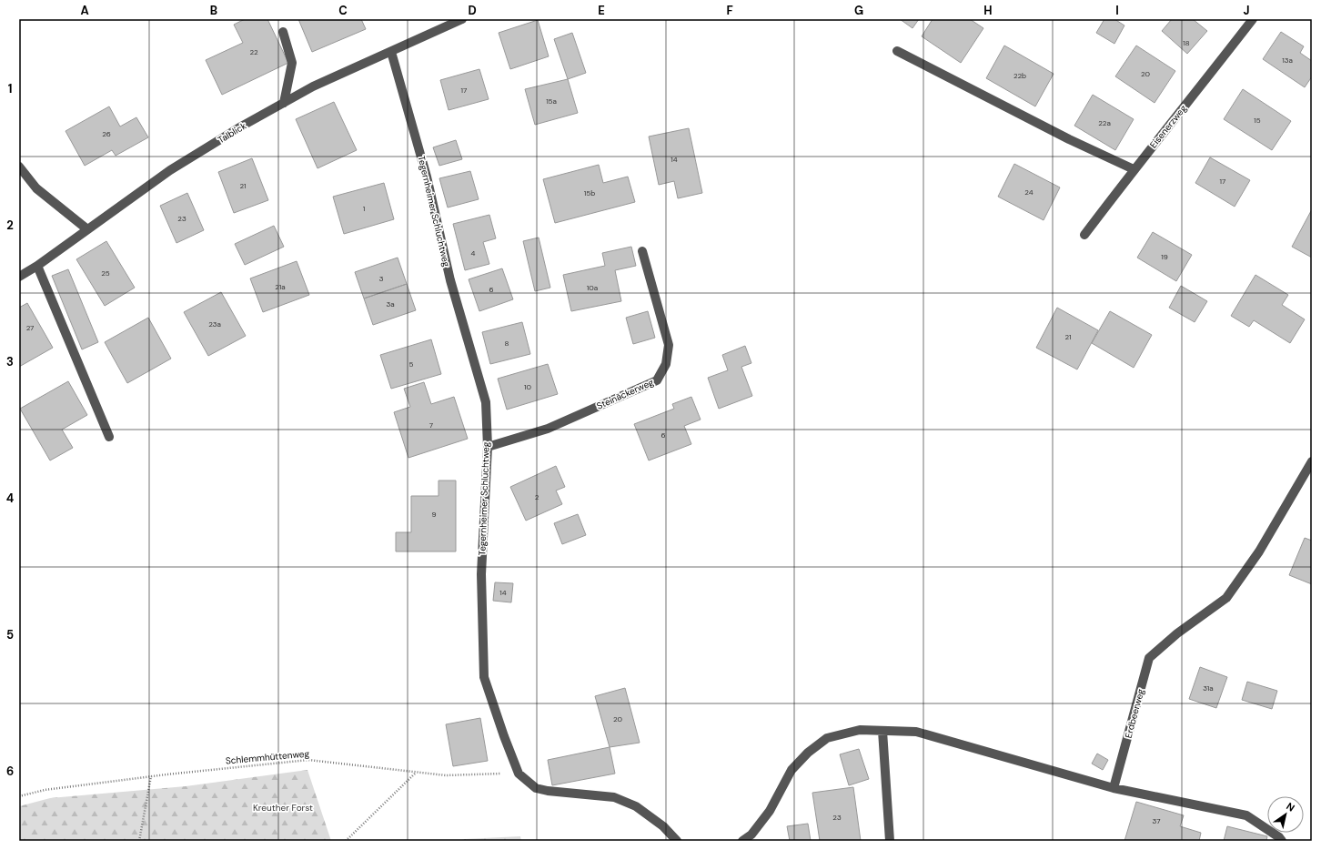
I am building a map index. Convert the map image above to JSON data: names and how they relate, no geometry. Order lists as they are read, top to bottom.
{
  "streets": {
    "street": [
      "Eisenerzweg",
      "Talblick",
      "Tegernheimer Schluchtweg",
      "Steinäckerweg",
      "Erdbeerweg"
    ],
    "path": ["Schlemmhüttenweg"]
  },
  "crossings": [
    ["Talblick", "Tegernheimer Schluchtweg"],
    ["Tegernheimer Schluchtweg", "Steinäckerweg"],
    ["Tegernheimer Schluchtweg", "Schlemmhüttenweg"]
  ],
  "parks": ["Kreuther Forst"],
  "house_numbers": [
    "18",
    "22",
    "13a",
    "20",
    "22b",
    "17",
    "15a",
    "15",
    "22a",
    "26",
    "14",
    "17",
    "21",
    "24",
    "15b",
    "1",
    "23",
    "4",
    "19",
    "25",
    "3",
    "21a",
    "10a",
    "6",
    "3a",
    "23a",
    "27",
    "21",
    "8",
    "5",
    "10",
    "7",
    "6",
    "2",
    "9",
    "14",
    "31a",
    "20",
    "23",
    "37"
  ],
  "north": "top right",
  "grid": {
    "columns": [
      "A",
      "B",
      "C",
      "D",
      "E",
      "F",
      "G",
      "H",
      "I",
      "J"
    ],
    "rows": [
      "1",
      "2",
      "3",
      "4",
      "5",
      "6"
    ]
  }
}
